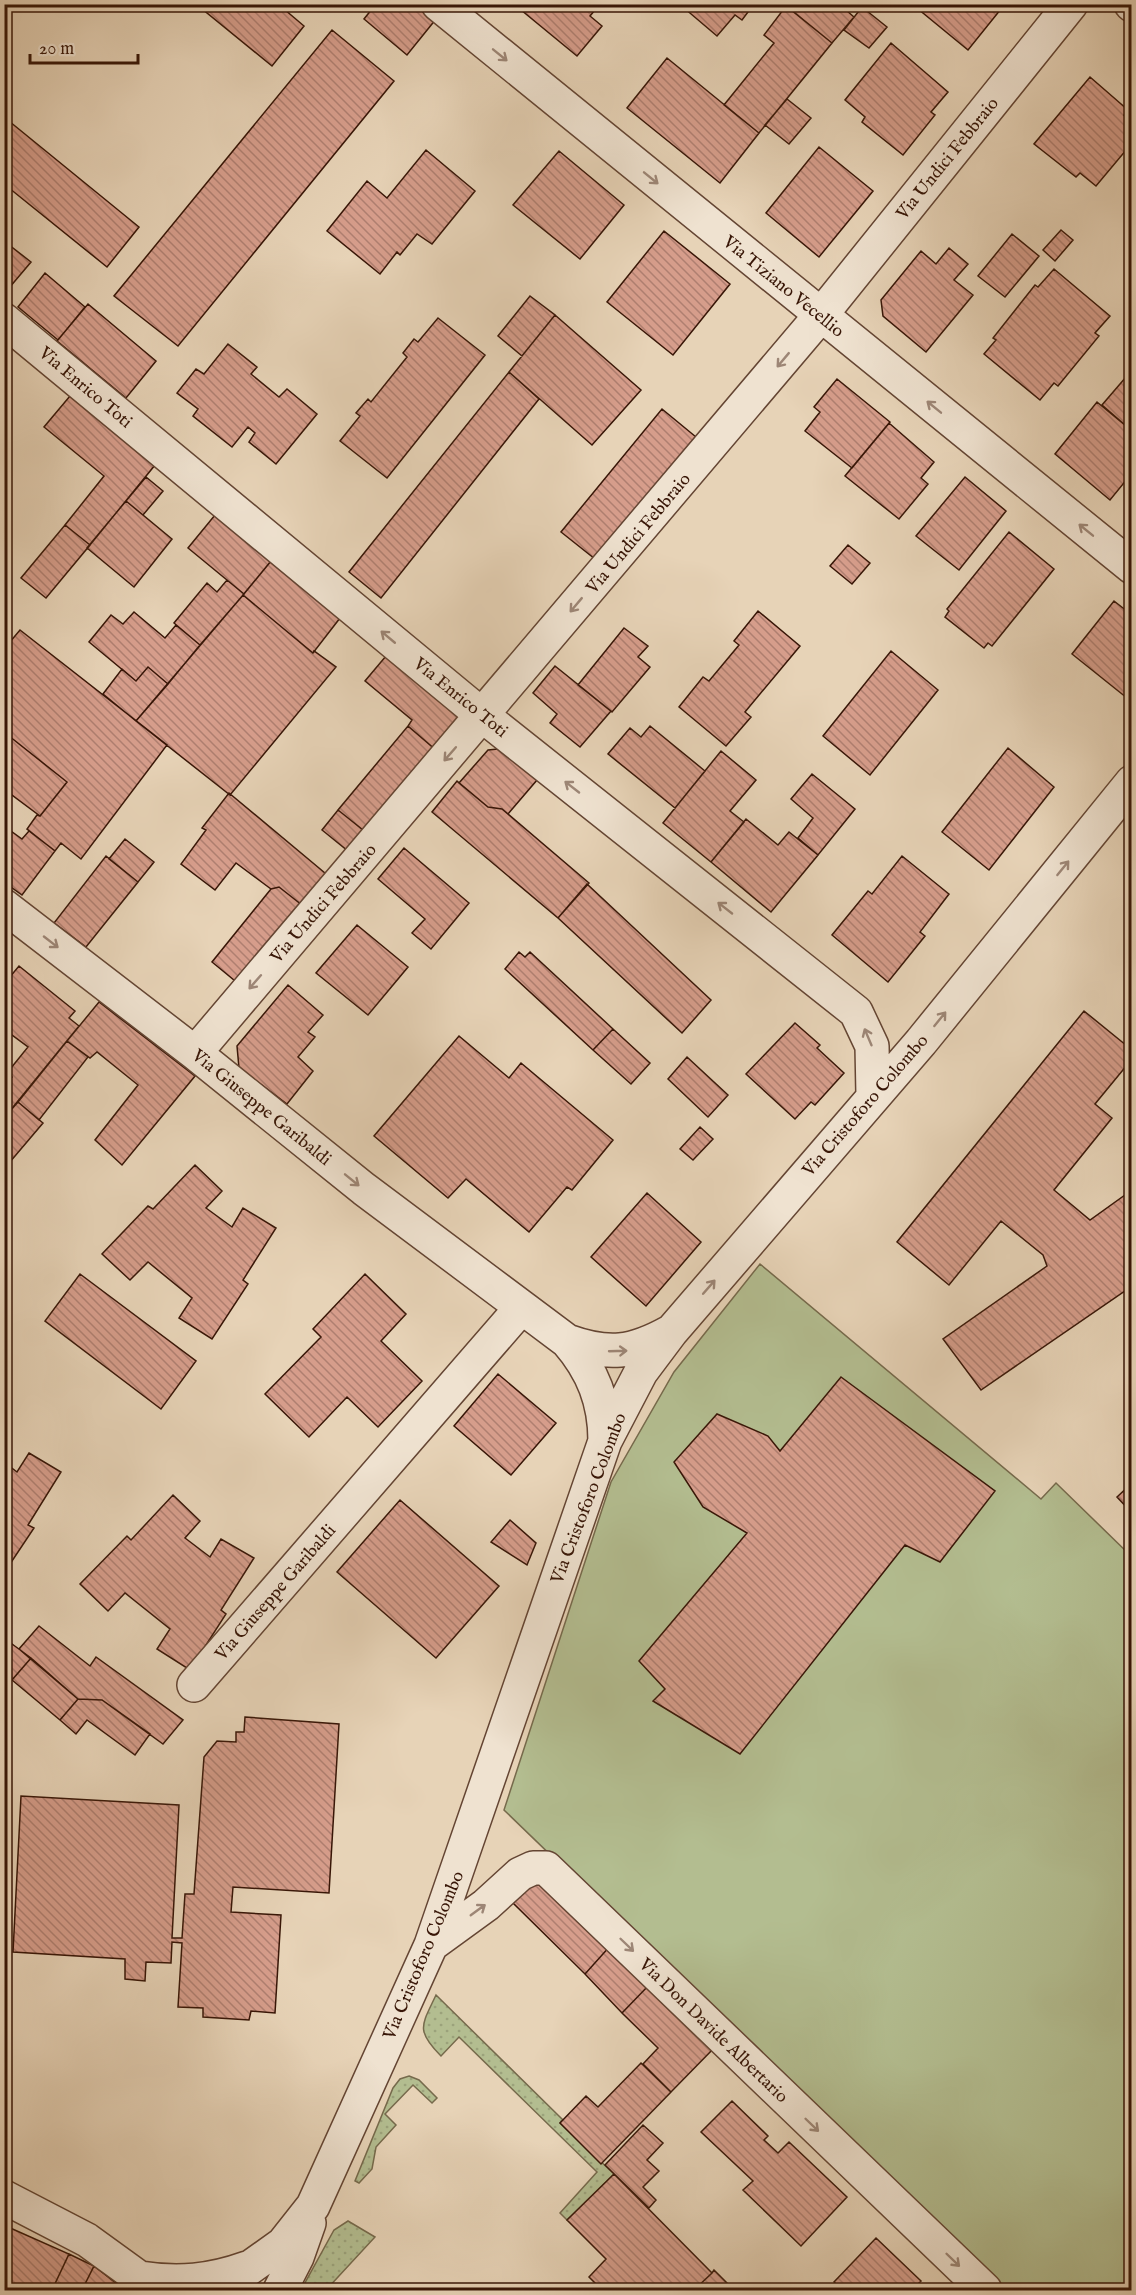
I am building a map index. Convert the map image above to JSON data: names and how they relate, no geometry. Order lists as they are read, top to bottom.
{
  "streets": {
    "street": [
      "Via Undici Febbraio",
      "Via Tiziano Vecellio",
      "Via Enrico Toti",
      "Via Cristoforo Colombo",
      "Via Giuseppe Garibaldi",
      "Via Don Davide Albertario"
    ]
  },
  "crossings": [
    ["Via Undici Febbraio", "Via Tiziano Vecellio"],
    ["Via Undici Febbraio", "Via Enrico Toti"],
    ["Via Undici Febbraio", "Via Giuseppe Garibaldi"],
    ["Via Enrico Toti", "Via Cristoforo Colombo"],
    ["Via Cristoforo Colombo", "Via Giuseppe Garibaldi"],
    ["Via Cristoforo Colombo", "Via Don Davide Albertario"]
  ],
  "one_way": [
    "Via Undici Febbraio",
    "Via Enrico Toti",
    "Via Cristoforo Colombo",
    "Via Giuseppe Garibaldi",
    "Via Don Davide Albertario"
  ],
  "scale_bar": "20 m"
}
